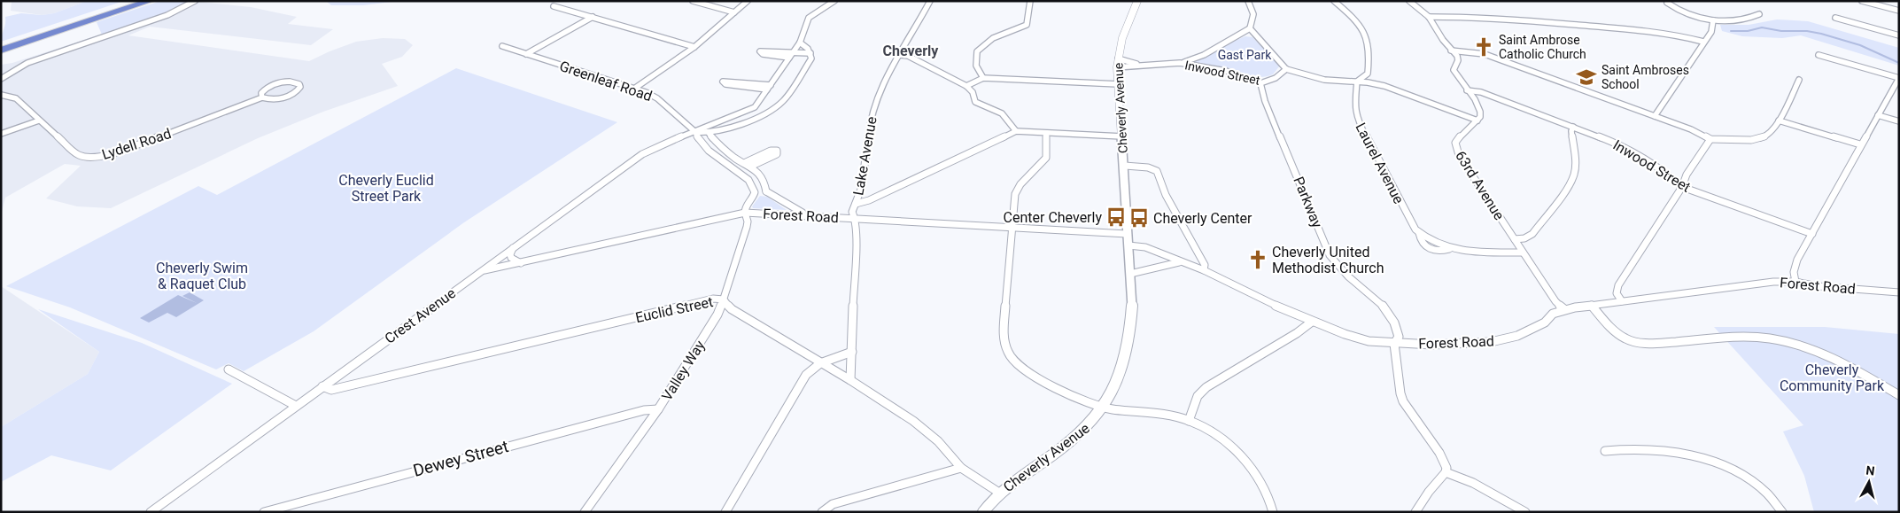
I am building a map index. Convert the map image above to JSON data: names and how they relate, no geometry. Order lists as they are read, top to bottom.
{
  "streets": {
    "street": [
      "Inwood Street",
      "Greenleaf Road",
      "Cheverly Avenue",
      "Lydell Road",
      "Lake Avenue",
      "Laurel Avenue",
      "63rd Avenue",
      "Parkway",
      "Forest Road",
      "Euclid Street",
      "Crest Avenue",
      "Valley Way",
      "Dewey Street"
    ]
  },
  "crossings": [
    ["Inwood Street", "Cheverly Avenue"],
    ["Inwood Street", "Parkway"],
    ["Greenleaf Road", "Crest Avenue"],
    ["Cheverly Avenue", "Forest Road"],
    ["Cheverly Avenue", "Euclid Street"],
    ["Lake Avenue", "Forest Road"],
    ["Lake Avenue", "Euclid Street"],
    ["Laurel Avenue", "63rd Avenue"],
    ["63rd Avenue", "Forest Road"],
    ["Parkway", "Forest Road"],
    ["Forest Road", "Crest Avenue"],
    ["Forest Road", "Valley Way"],
    ["Euclid Street", "Crest Avenue"],
    ["Euclid Street", "Valley Way"],
    ["Valley Way", "Dewey Street"]
  ],
  "districts": ["Cheverly"],
  "parks": [
    "Gast Park",
    "Cheverly Euclid Street Park",
    "Cheverly Swim & Raquet Club",
    "Cheverly Community Park"
  ],
  "places": {
    "church": ["Saint Ambrose Catholic Church", "Cheverly United Methodist Church"],
    "school or university": ["Saint Ambroses School"],
    "bus stop": ["Center Cheverly", "Cheverly Center"]
  },
  "north": "top"
}
